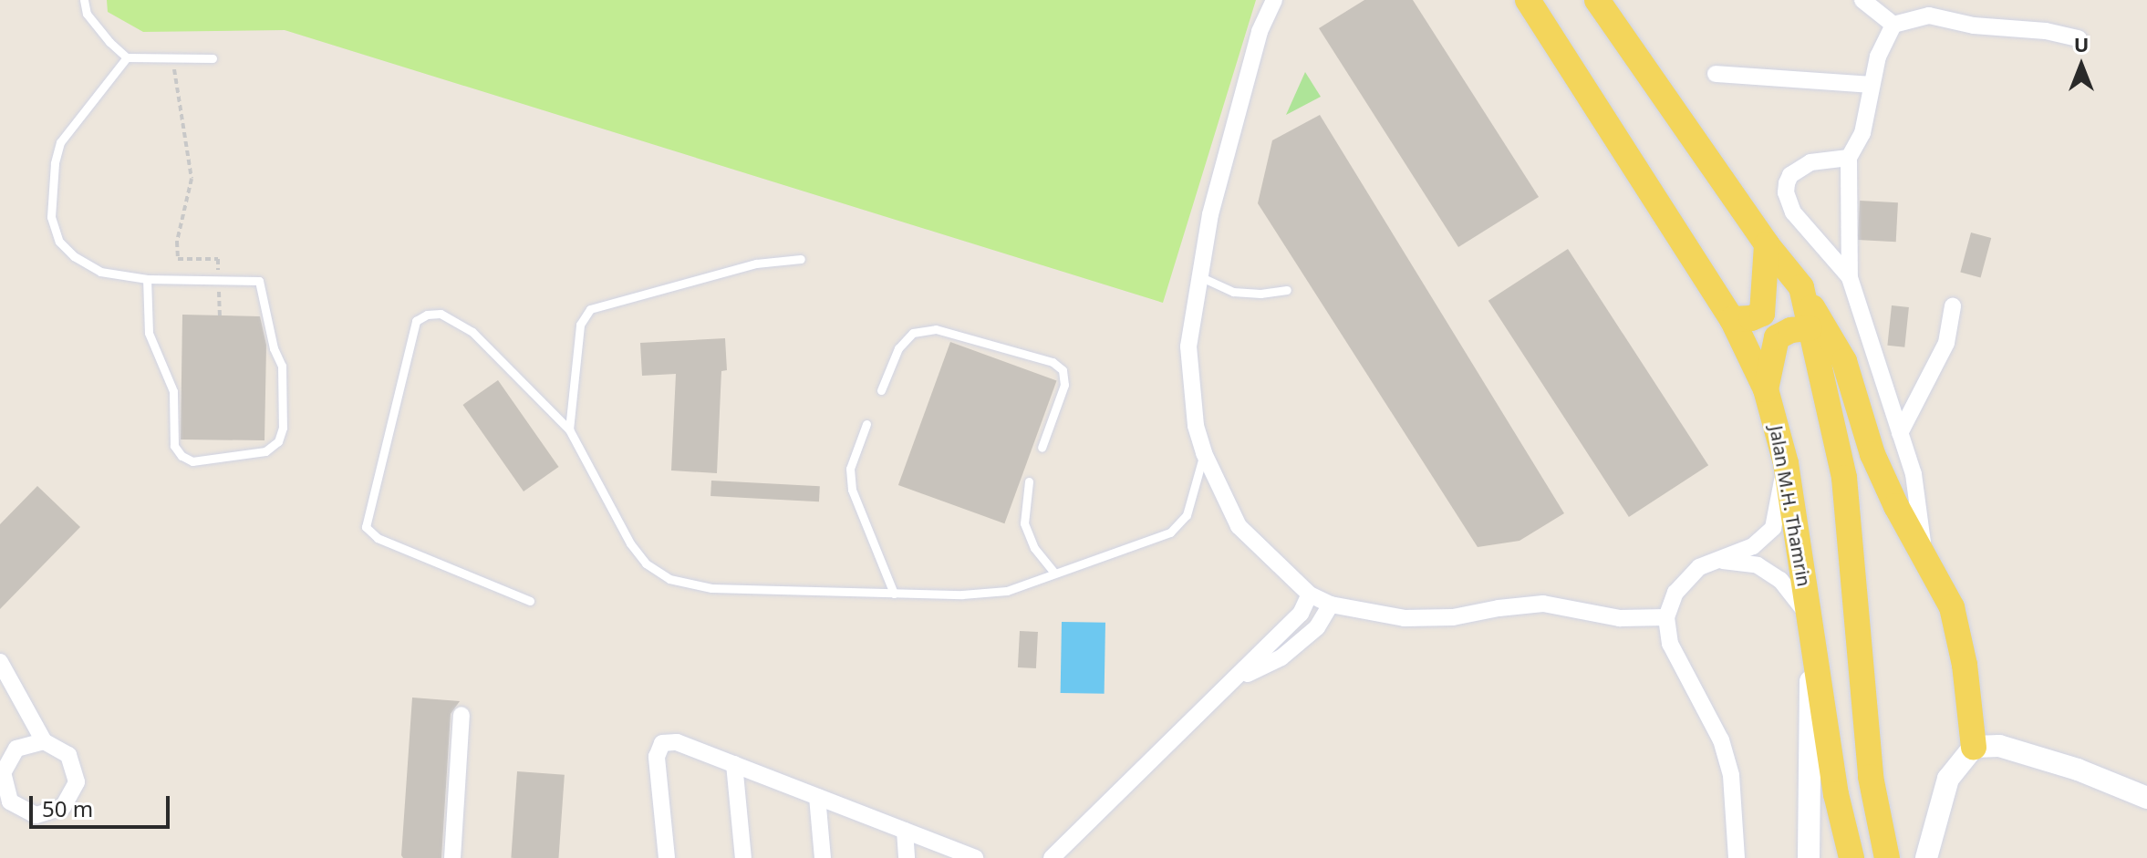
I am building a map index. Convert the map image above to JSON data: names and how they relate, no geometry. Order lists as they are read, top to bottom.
{
  "streets": {
    "main road": ["Jalan M.H. Thamrin"]
  },
  "scale_bar": "50 m",
  "north": "top"
}
